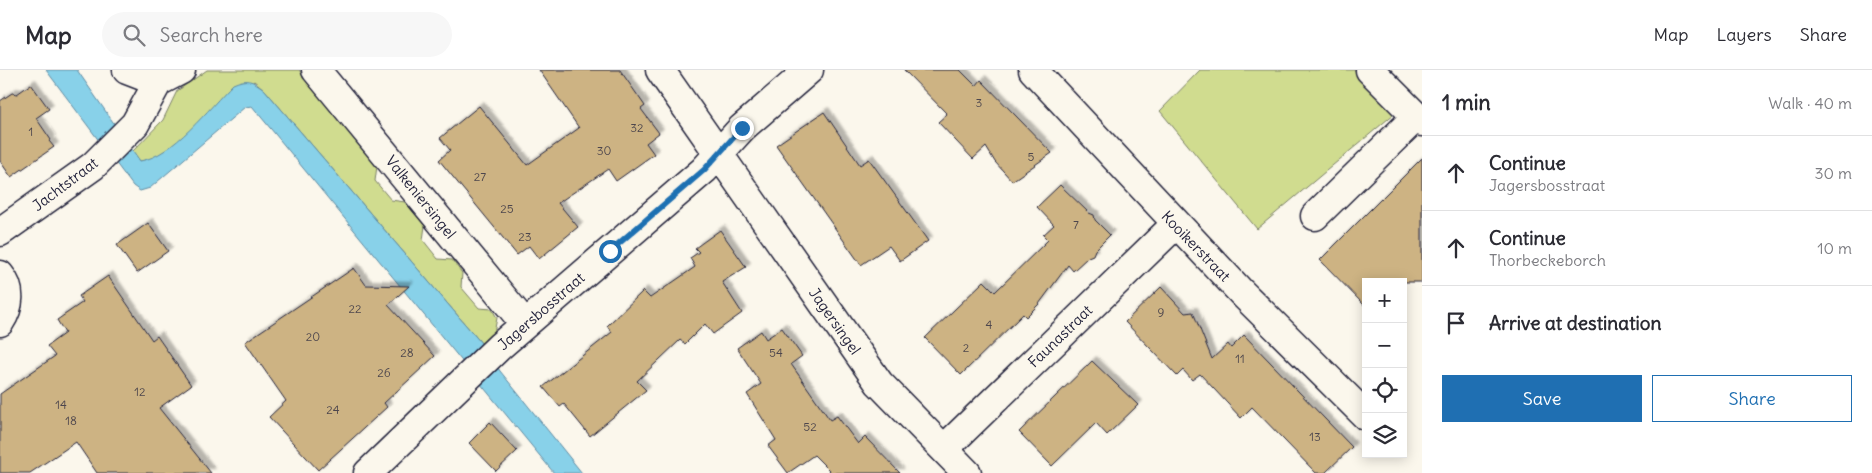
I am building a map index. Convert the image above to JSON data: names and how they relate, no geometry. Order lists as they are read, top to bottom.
{
  "streets": {
    "street": [
      "Jachtstraat",
      "Valkeniersingel",
      "Kooikerstraat",
      "Jagersbosstraat",
      "Jagersingel",
      "Faunastraat"
    ]
  },
  "crossings": [
    ["Valkeniersingel", "Jagersbosstraat"],
    ["Kooikerstraat", "Faunastraat"],
    ["Jagersbosstraat", "Jagersingel"],
    ["Jagersingel", "Faunastraat"]
  ],
  "house_numbers": [
    "3",
    "32",
    "1",
    "30",
    "5",
    "27",
    "25",
    "7",
    "23",
    "22",
    "9",
    "4",
    "20",
    "2",
    "28",
    "54",
    "11",
    "26",
    "12",
    "14",
    "24",
    "18",
    "52",
    "13"
  ],
  "page": {
    "header": "Map",
    "search": "Search here",
    "nav": ["Map", "Layers", "Share"],
    "heading": ["1 min", "Walk · 40 m"],
    "list": [
      ["Continue", "Jagersbosstraat", "30 m"],
      ["Continue", "Thorbeckeborch", "10 m"],
      "Arrive at destination"
    ],
    "map_buttons": ["+", "−"],
    "buttons": ["Save", "Share"]
  }
}
